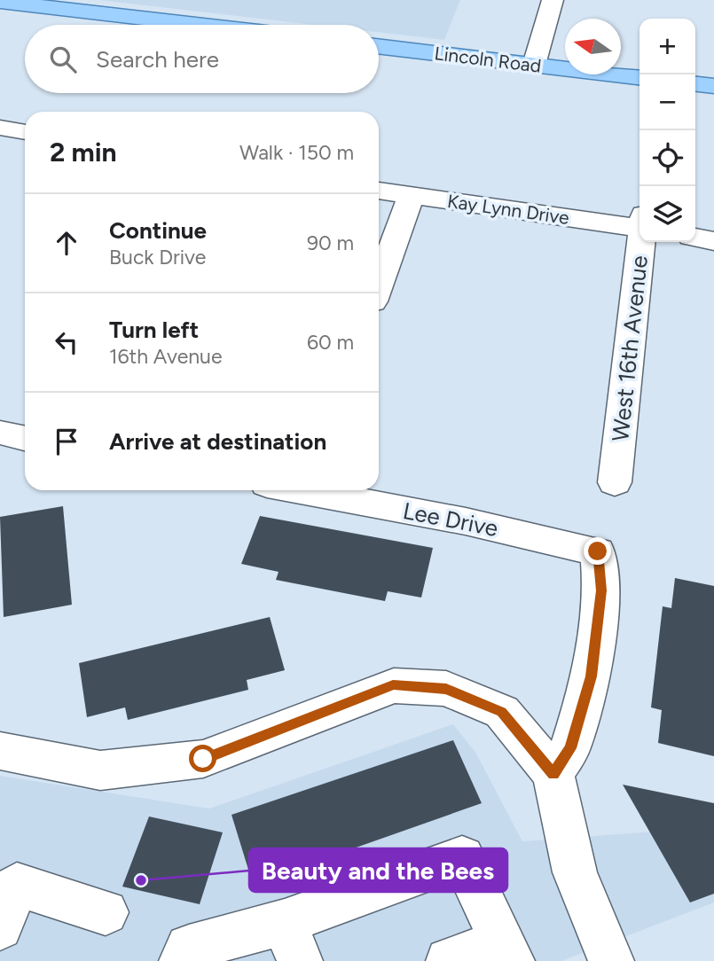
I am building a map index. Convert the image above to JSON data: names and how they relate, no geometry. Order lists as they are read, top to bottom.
{
  "streets": {
    "main road": ["Lincoln Road"],
    "street": ["Kay Lynn Drive", "West 16th Avenue", "Lee Drive"]
  },
  "places": ["Beauty and the Bees"],
  "north": "left",
  "page": {
    "map_buttons": ["+", "−"],
    "search": "Search here",
    "heading": ["2 min", "Walk · 150 m"],
    "list": [
      ["Continue", "Buck Drive", "90 m"],
      ["Turn left", "16th Avenue", "60 m"],
      "Arrive at destination"
    ]
  }
}
